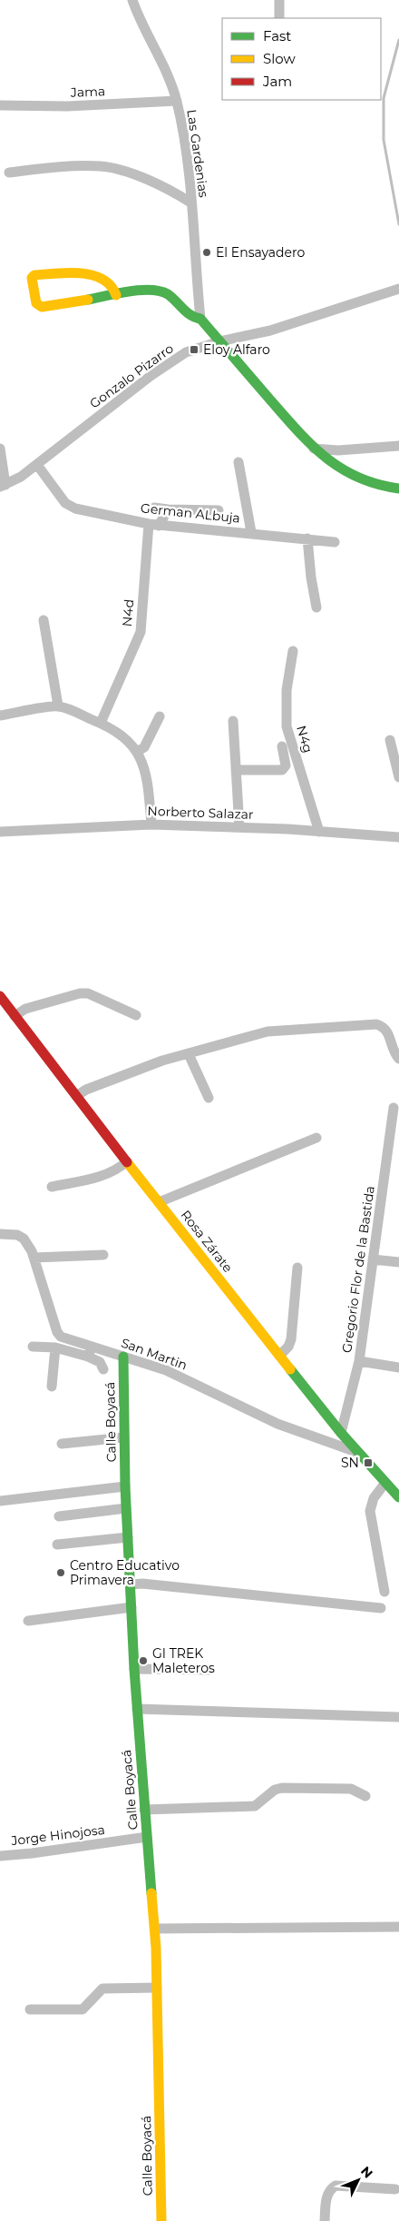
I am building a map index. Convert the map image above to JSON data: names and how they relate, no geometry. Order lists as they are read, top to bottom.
{
  "streets": {
    "street": [
      "Jama",
      "Las Gardenias",
      "Gonzalo Pizarro",
      "German ALbuja",
      "N4d",
      "N4g",
      "Norberto Salazar",
      "Rosa Zárate",
      "Gregorio Flor de la Bastida",
      "San Martin",
      "Calle Boyacá",
      "Jorge Hinojosa"
    ]
  },
  "crossings": [
    ["Jama", "Las Gardenias"],
    ["Gonzalo Pizarro", "German ALbuja"],
    ["German ALbuja", "N4d"],
    ["N4g", "Norberto Salazar"],
    ["Rosa Zárate", "Gregorio Flor de la Bastida"],
    ["Rosa Zárate", "San Martin"],
    ["San Martin", "Calle Boyacá"],
    ["Calle Boyacá", "Jorge Hinojosa"]
  ],
  "places": {
    "other": ["El Ensayadero", "Centro Educativo Primavera", "GI TREK Maleteros"],
    "transit": ["Eloy Alfaro", "SN"]
  },
  "legend": ["Fast", "Slow", "Jam"],
  "north": "top right"
}
